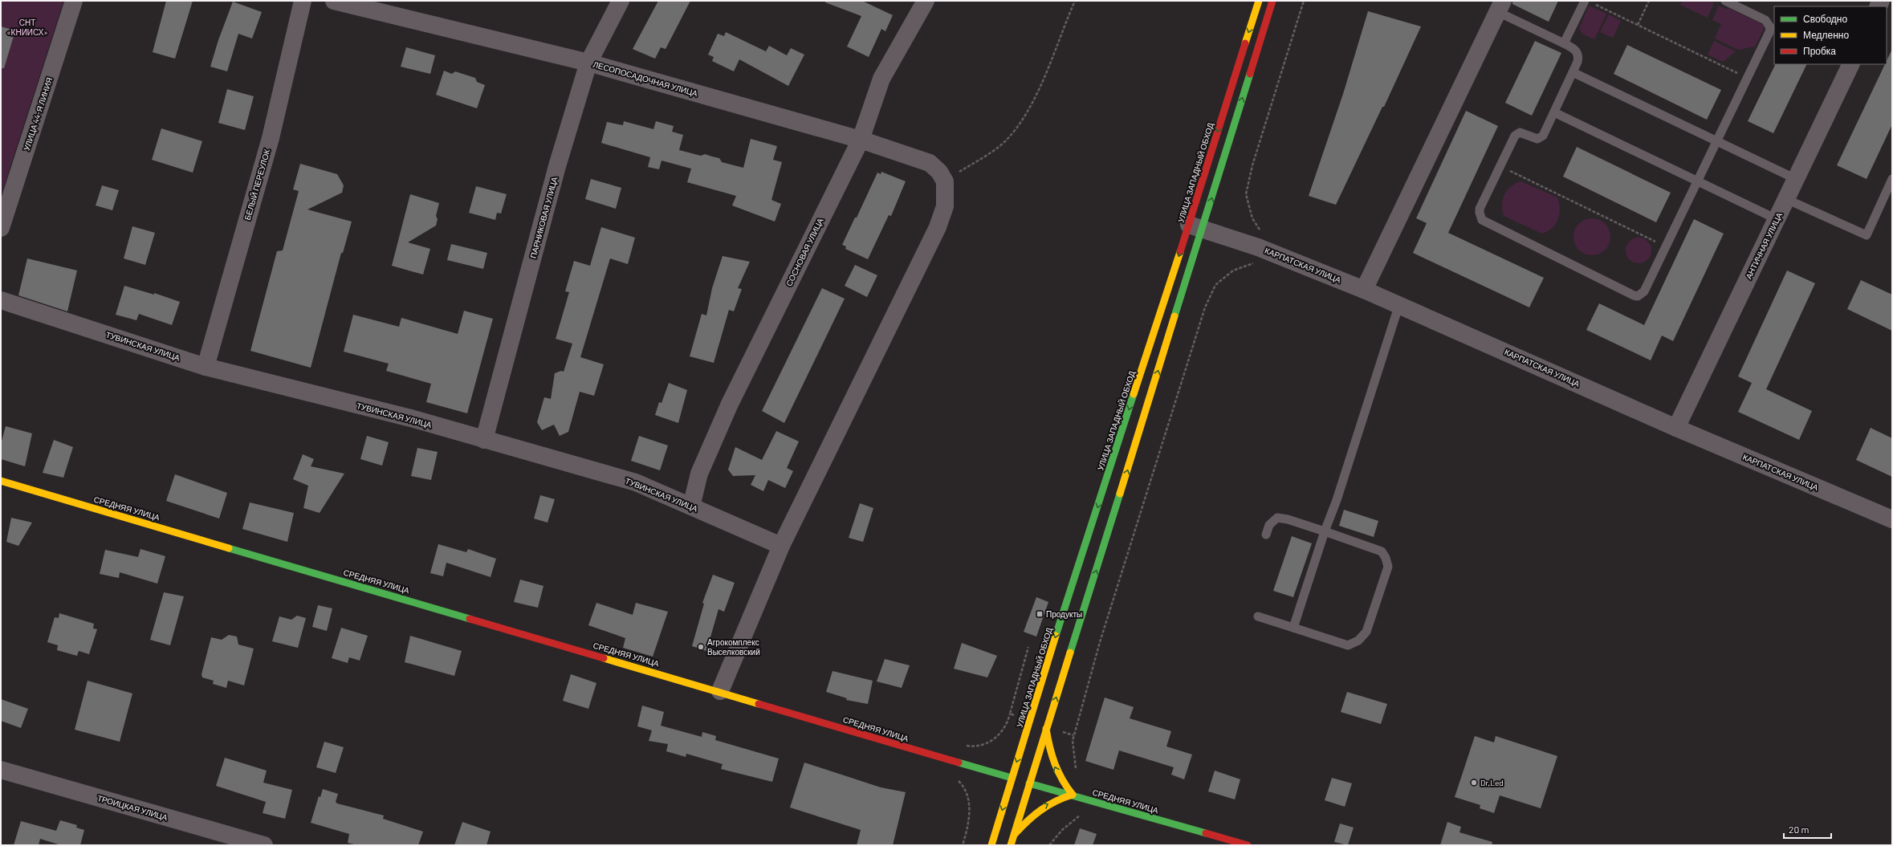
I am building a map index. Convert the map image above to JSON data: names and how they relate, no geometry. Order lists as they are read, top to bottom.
{
  "streets": {
    "main road": ["УЛИЦА ЗАПАДНЫЙ ОБХОД", "СРЕДНЯЯ УЛИЦА"],
    "street": [
      "ЛЕСОПОСАДОЧНАЯ УЛИЦА",
      "УЛИЦА 44-Я ЛИНИЯ",
      "БЕЛЫЙ ПЕРЕУЛОК",
      "ПАРНИКОВАЯ УЛИЦА",
      "АНТИЧНАЯ УЛИЦА",
      "СОСНОВАЯ УЛИЦА",
      "КАРПАТСКАЯ УЛИЦА",
      "ТУВИНСКАЯ УЛИЦА",
      "ТРОИЦКАЯ УЛИЦА"
    ]
  },
  "crossings": [
    ["ЛЕСОПОСАДОЧНАЯ УЛИЦА", "ПАРНИКОВАЯ УЛИЦА"],
    ["ЛЕСОПОСАДОЧНАЯ УЛИЦА", "СОСНОВАЯ УЛИЦА"],
    ["УЛИЦА ЗАПАДНЫЙ ОБХОД", "КАРПАТСКАЯ УЛИЦА"],
    ["УЛИЦА ЗАПАДНЫЙ ОБХОД", "СРЕДНЯЯ УЛИЦА"],
    ["БЕЛЫЙ ПЕРЕУЛОК", "ТУВИНСКАЯ УЛИЦА"],
    ["ПАРНИКОВАЯ УЛИЦА", "ТУВИНСКАЯ УЛИЦА"],
    ["АНТИЧНАЯ УЛИЦА", "КАРПАТСКАЯ УЛИЦА"],
    ["СОСНОВАЯ УЛИЦА", "ТУВИНСКАЯ УЛИЦА"]
  ],
  "parks": ["СНТ «КНИИСХ»"],
  "places": {
    "transit": ["Продукты"],
    "other": ["Агрокомплекс Выселковский", "Dr.Led"]
  },
  "legend": ["Свободно", "Медленно", "Пробка"],
  "scale_bar": "20 m"
}
